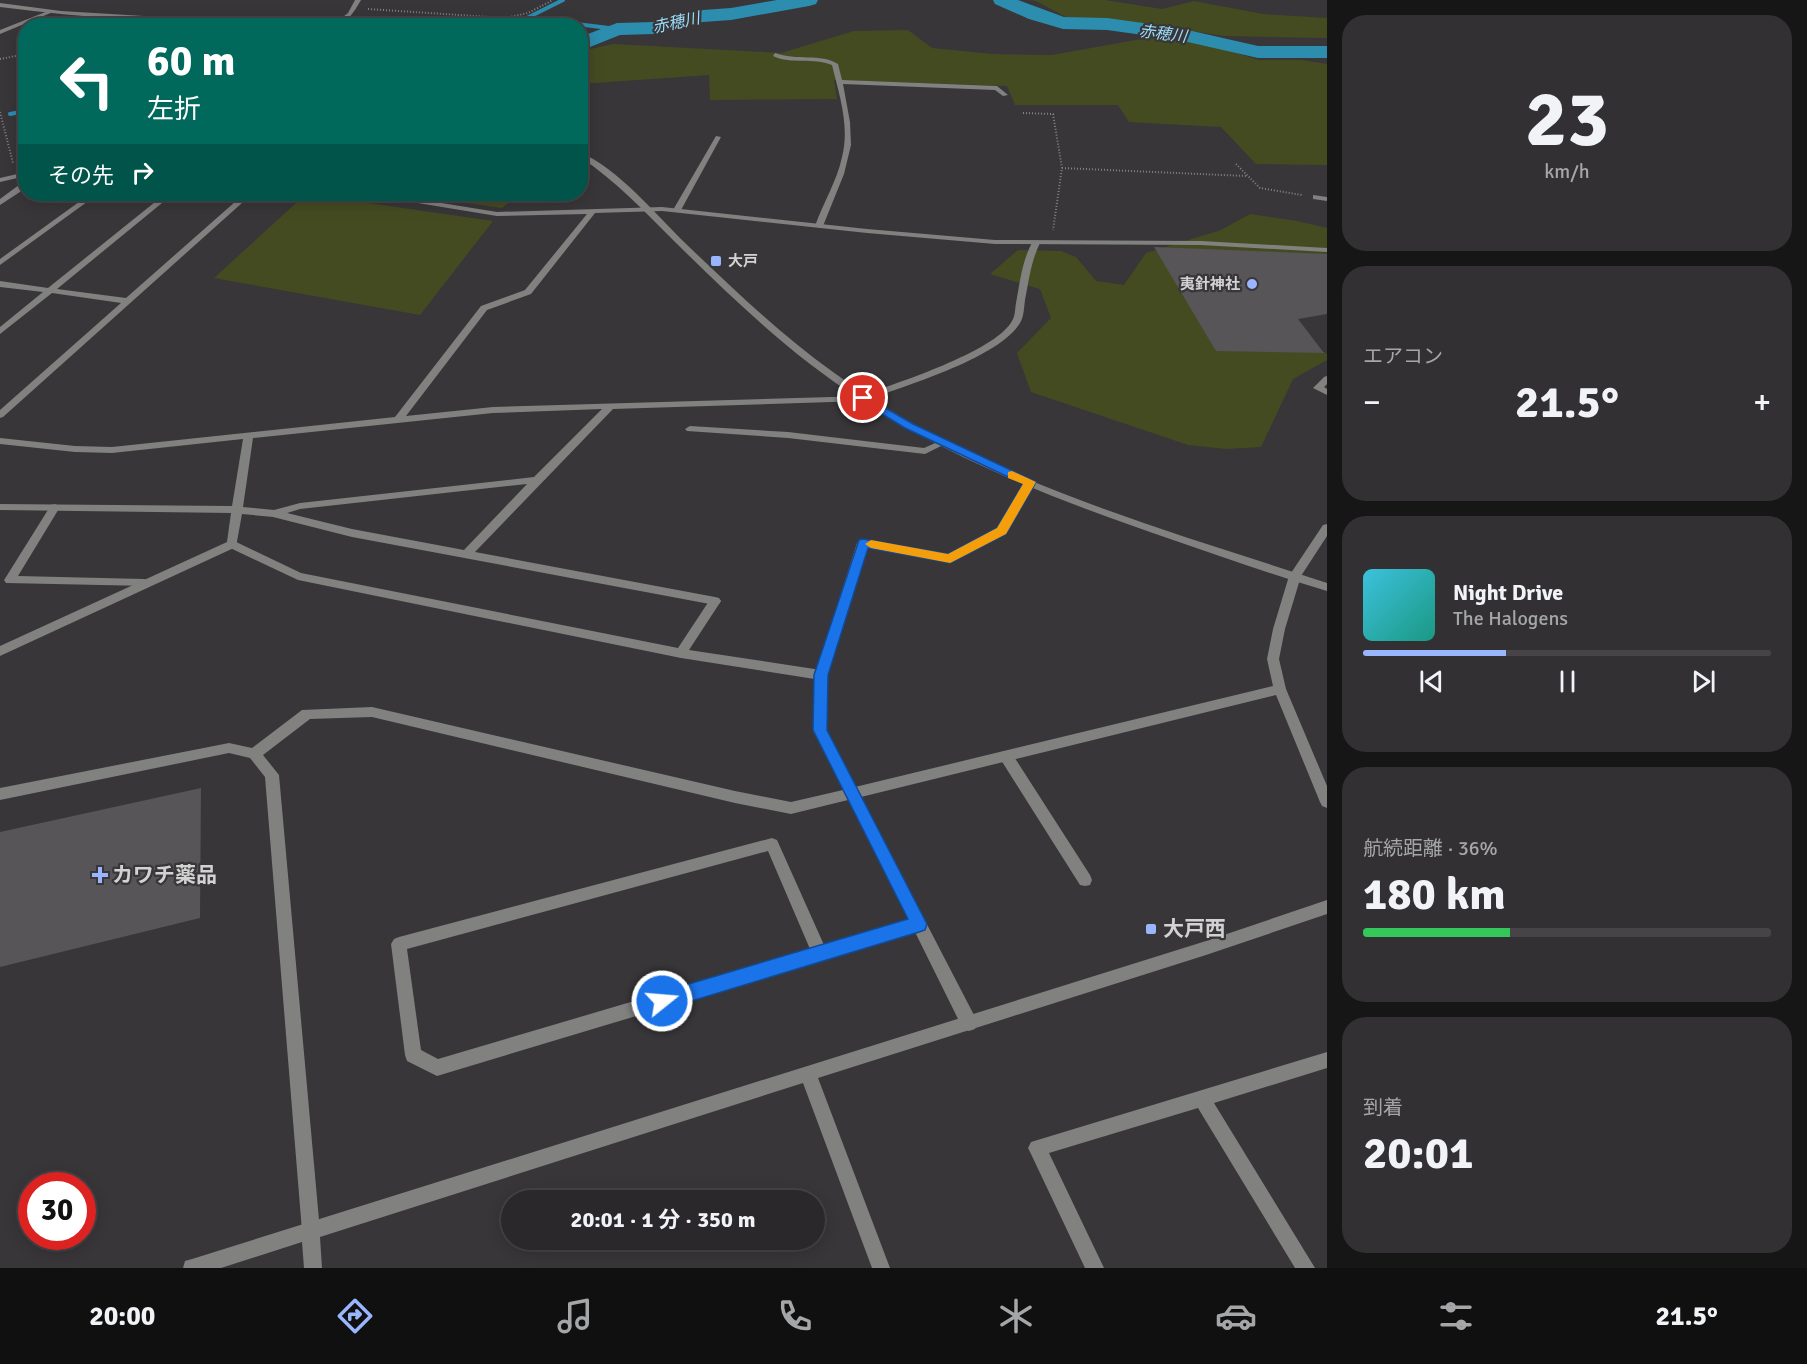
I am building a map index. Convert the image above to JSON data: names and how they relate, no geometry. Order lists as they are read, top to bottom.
{
  "water": ["赤穂川"],
  "places": {
    "transit": ["大戸", "大戸西"],
    "other": ["夷針神社"],
    "health": ["カワチ薬品"]
  },
  "page": {
    "tile": [
      ["23", "km/h"],
      "エアコン",
      ["航続距離 · 36%", "180 km"],
      ["到着", "20:01"]
    ],
    "turn": ["60 m", "左折"],
    "then": "その先",
    "heat": ["−", "21.5°", "+"],
    "song": ["Night Drive", "The Halogens"],
    "limit": "30",
    "trip": "20:01 · 1 分 · 350 m",
    "tabs": ["20:00", "21.5°"]
  }
}
